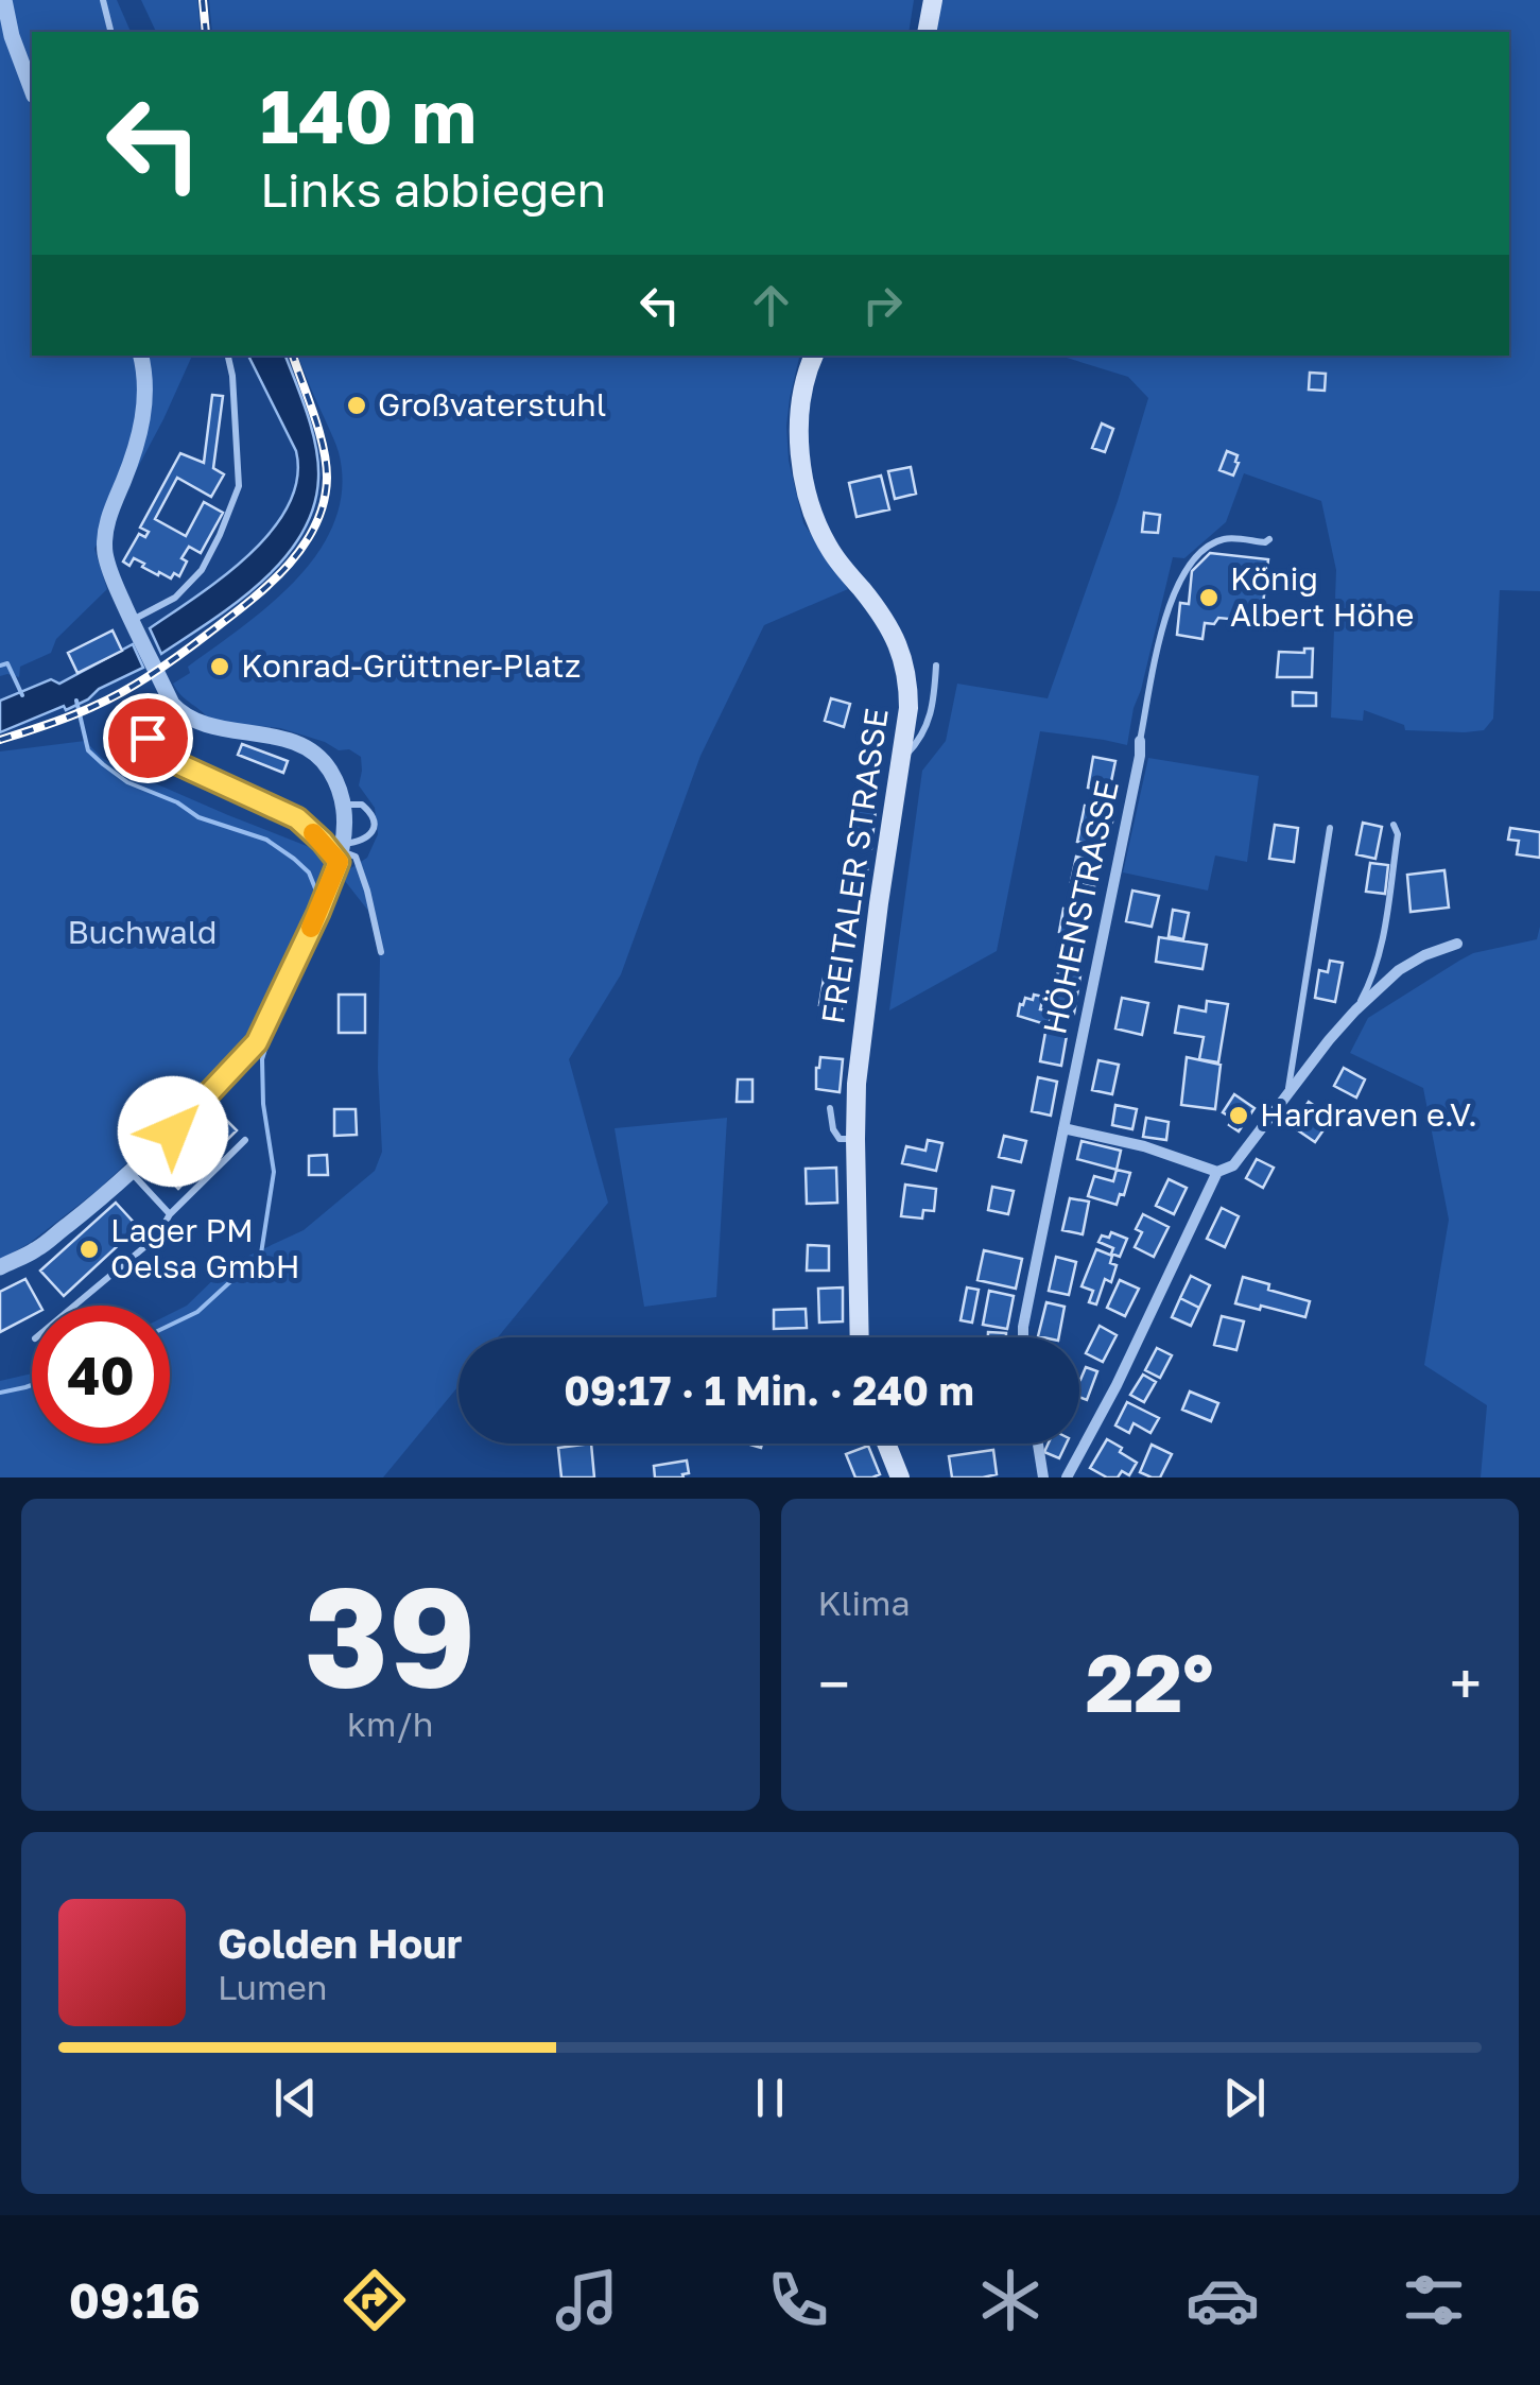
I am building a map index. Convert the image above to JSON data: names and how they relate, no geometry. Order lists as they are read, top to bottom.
{
  "streets": {
    "main road": ["FREITALER STRASSE"],
    "street": ["HÖHENSTRASSE"]
  },
  "parks": ["Buchwald"],
  "places": [
    "Großvaterstuhl",
    "König Albert Höhe",
    "Konrad-Grüttner-Platz",
    "Hardraven e.V.",
    "Lager PM Oelsa GmbH"
  ],
  "page": {
    "turn": ["140 m", "Links abbiegen"],
    "limit": "40",
    "trip": "09:17 · 1 Min. · 240 m",
    "tile": [
      ["39", "km/h"],
      "Klima"
    ],
    "heat": ["−", "22°", "+"],
    "song": ["Golden Hour", "Lumen"],
    "tabs": "09:16"
  }
}
